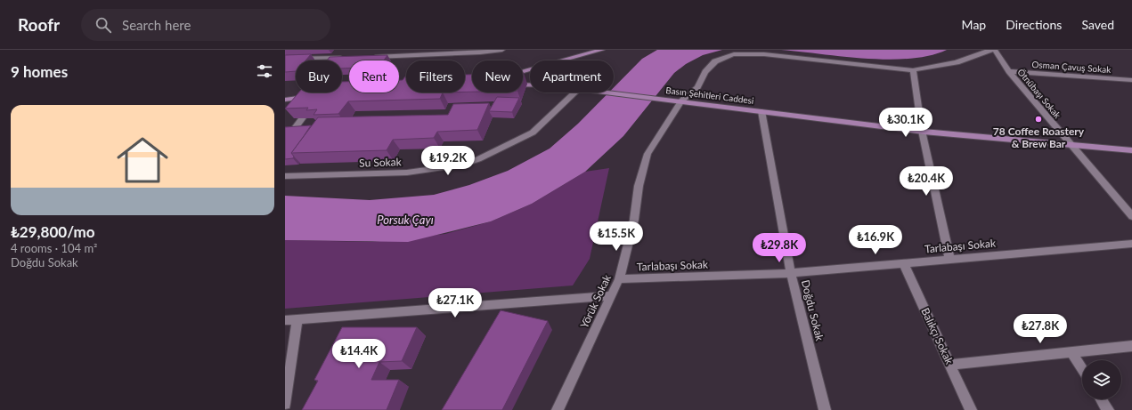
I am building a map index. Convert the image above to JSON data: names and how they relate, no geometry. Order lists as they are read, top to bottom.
{
  "streets": {
    "main road": ["Basın Şehitleri Caddesi"],
    "street": [
      "Osman Çavuş Sokak",
      "Ötnübaşı Sokak",
      "Su Sokak",
      "Tarlabaşı Sokak",
      "Yörük Sokak",
      "Doğdu Sokak",
      "Balıkçı Sokak"
    ]
  },
  "crossings": [
    ["Osman Çavuş Sokak", "Ötnübaşı Sokak"],
    ["Ötnübaşı Sokak", "Basın Şehitleri Caddesi"],
    ["Basın Şehitleri Caddesi", "Yörük Sokak"],
    ["Basın Şehitleri Caddesi", "Doğdu Sokak"],
    ["Tarlabaşı Sokak", "Yörük Sokak"],
    ["Tarlabaşı Sokak", "Doğdu Sokak"],
    ["Tarlabaşı Sokak", "Balıkçı Sokak"]
  ],
  "water": ["Porsuk Çayı"],
  "places": ["78 Coffee Roastery & Brew Bar"],
  "page": {
    "header": "Roofr",
    "search": "Search here",
    "nav": ["Map", "Directions", "Saved"],
    "heading": "9 homes",
    "chip": [
      "Buy",
      "Rent",
      "Filters",
      "New",
      "Apartment"
    ],
    "list": [
      {
        "name": "₺29,800/mo",
        "note": "4 rooms · 104 m² · Doğdu Sokak"
      }
    ],
    "price": [
      "₺30.1K",
      "₺19.2K",
      "₺20.4K",
      "₺15.5K",
      "₺16.9K",
      "₺29.8K",
      "₺27.1K",
      "₺27.8K",
      "₺14.4K"
    ]
  }
}
